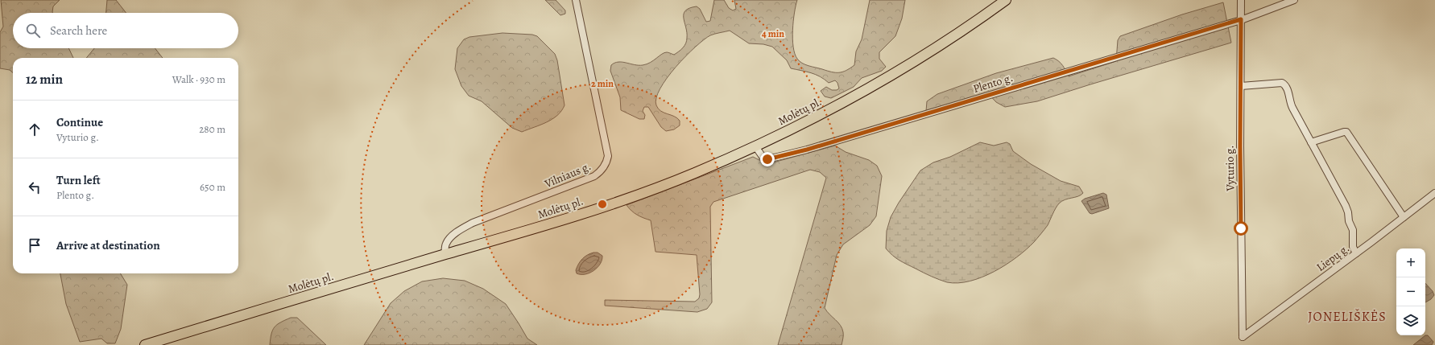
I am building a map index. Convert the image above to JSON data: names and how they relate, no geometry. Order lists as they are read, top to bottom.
{
  "streets": {
    "highway": ["Molėtų pl."],
    "street": [
      "Plento g.",
      "Vyturio g.",
      "Vilniaus g.",
      "Liepų g."
    ]
  },
  "crossings": [
    ["Plento g.", "Molėtų pl."],
    ["Plento g.", "Vyturio g."],
    ["Molėtų pl.", "Vilniaus g."],
    ["Vyturio g.", "Liepų g."]
  ],
  "districts": ["JONELIŠKĖS"],
  "page": {
    "search": "Search here",
    "heading": ["12 min", "Walk · 930 m"],
    "list": [
      ["Continue", "Vyturio g.", "280 m"],
      ["Turn left", "Plento g.", "650 m"],
      "Arrive at destination"
    ],
    "map_buttons": ["+", "−"]
  },
  "rings": ["4 min", "2 min"]
}
